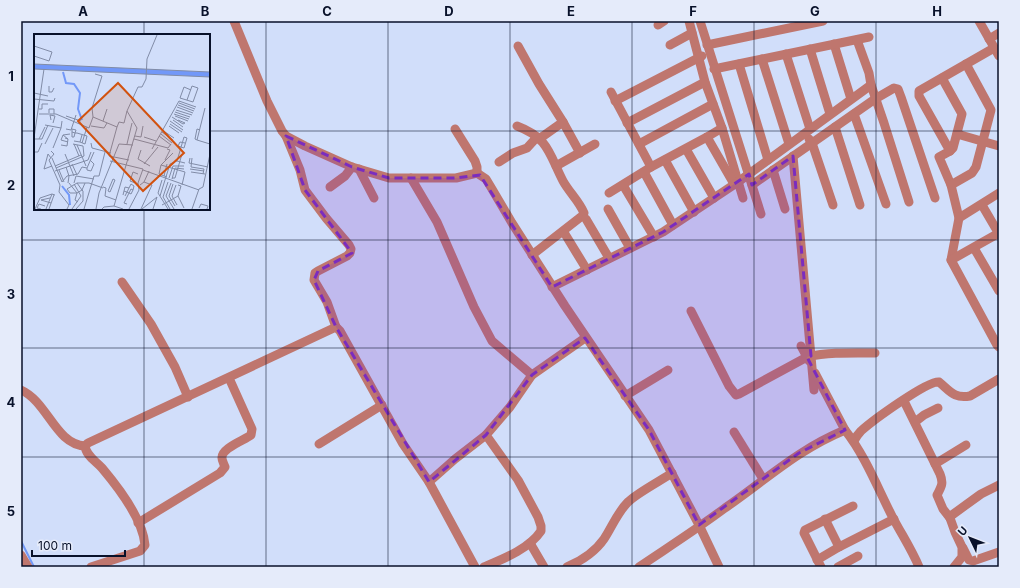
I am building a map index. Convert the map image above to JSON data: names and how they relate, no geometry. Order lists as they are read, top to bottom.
{
  "scale_bar": "100 m",
  "north": "top left",
  "grid": {
    "columns": [
      "A",
      "B",
      "C",
      "D",
      "E",
      "F",
      "G",
      "H"
    ],
    "rows": [
      "1",
      "2",
      "3",
      "4",
      "5"
    ]
  }
}
